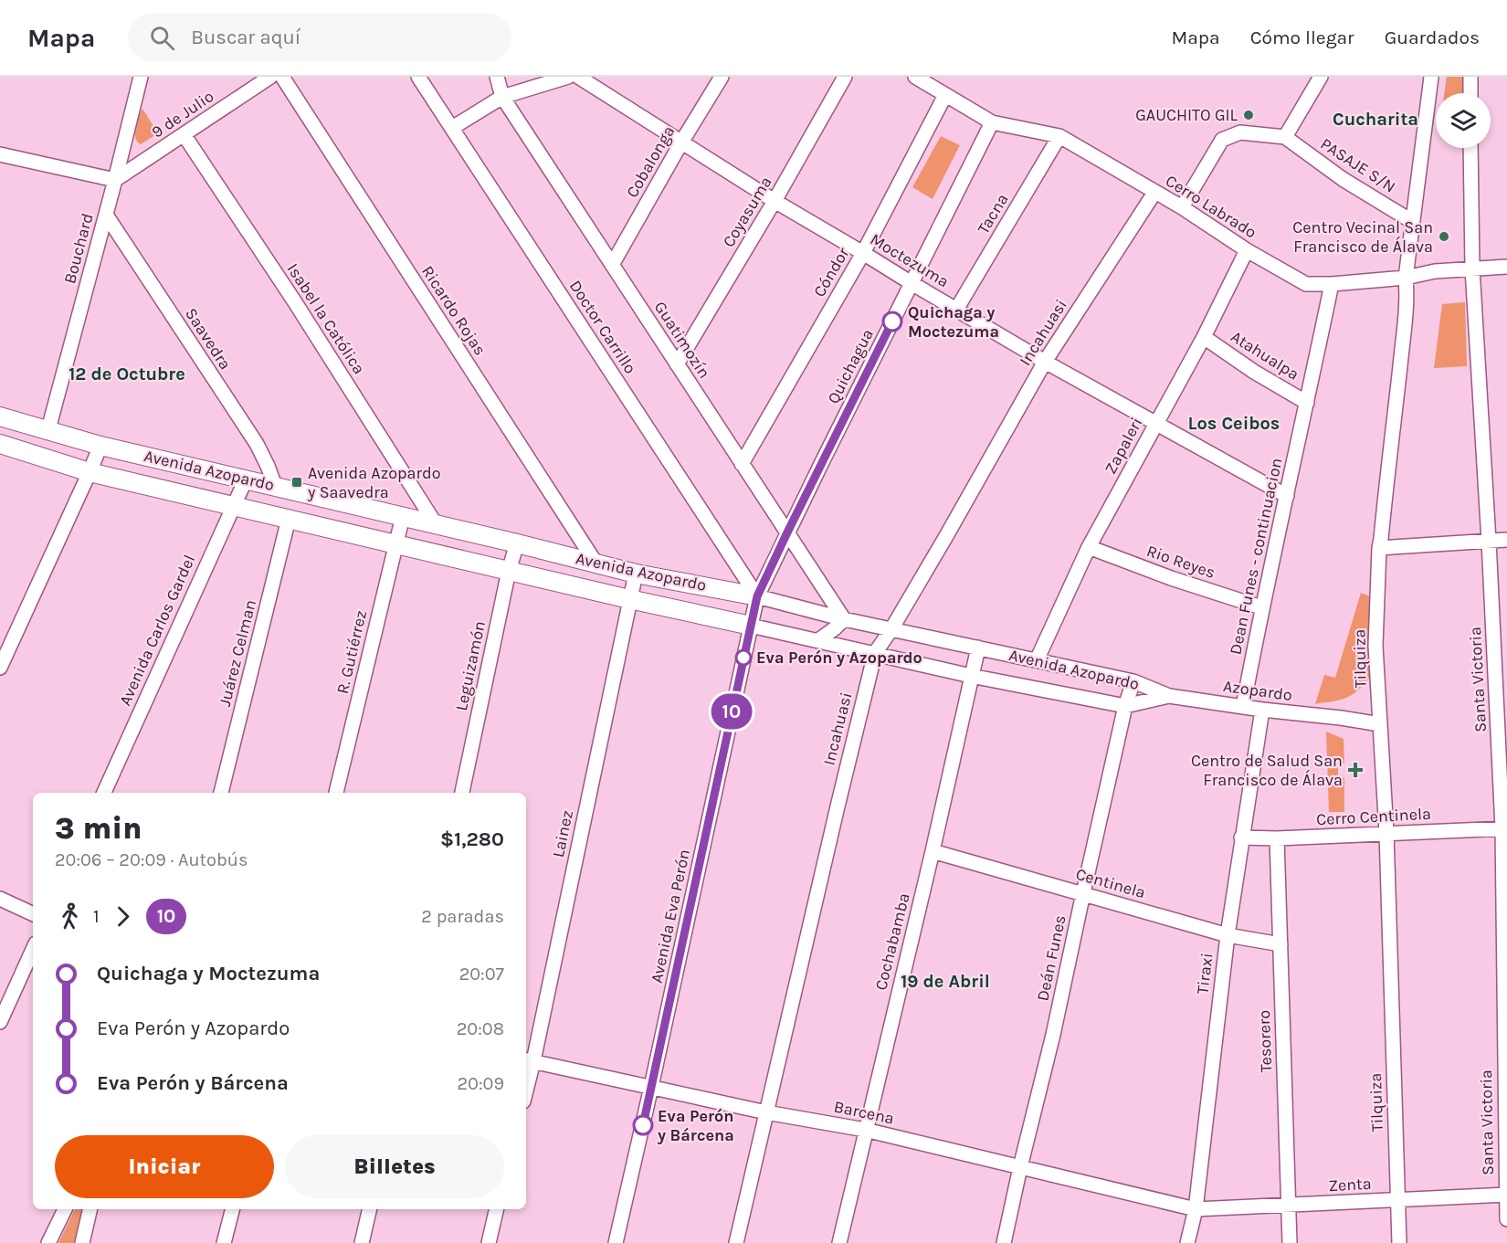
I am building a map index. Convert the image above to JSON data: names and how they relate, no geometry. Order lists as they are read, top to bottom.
{
  "streets": {
    "street": [
      "9 de Julio",
      "Cobalonga",
      "PASAJE S/N",
      "Cerro Labrado",
      "Coyasuma",
      "Tacna",
      "Bouchard",
      "Moctezuma",
      "Cóndor",
      "Ricardo Rojas",
      "Isabel la Católica",
      "Doctor Carrillo",
      "Incahuasi",
      "Saavedra",
      "Guatimozín",
      "Atahualpa",
      "Quichagua",
      "Zapaleri",
      "Avenida Azopardo",
      "Dean Funes - continuacion",
      "Rio Reyes",
      "Avenida Carlos Gardel",
      "R. Gutiérrez",
      "Juárez Celman",
      "Tilquiza",
      "Leguizamón",
      "Santa Victoria",
      "Azopardo",
      "Cerro Centinela",
      "Lainez",
      "Centinela",
      "Avenida Eva Perón",
      "Cochabamba",
      "Deán Funes",
      "Tiraxi",
      "Tesorero",
      "Barcena",
      "Zenta"
    ]
  },
  "crossings": [
    ["9 de Julio", "Bouchard"],
    ["9 de Julio", "Isabel la Católica"],
    ["Cobalonga", "Moctezuma"],
    ["Cobalonga", "Guatimozín"],
    ["PASAJE S/N", "Tilquiza"],
    ["Cerro Labrado", "Tacna"],
    ["Cerro Labrado", "Cóndor"],
    ["Cerro Labrado", "Incahuasi"],
    ["Cerro Labrado", "Quichagua"],
    ["Cerro Labrado", "Zapaleri"],
    ["Cerro Labrado", "Dean Funes - continuacion"],
    ["Cerro Labrado", "Tilquiza"],
    ["Cerro Labrado", "Santa Victoria"],
    ["Coyasuma", "Moctezuma"],
    ["Coyasuma", "Guatimozín"],
    ["Tacna", "Moctezuma"],
    ["Bouchard", "Saavedra"],
    ["Bouchard", "Avenida Azopardo"],
    ["Moctezuma", "Cóndor"],
    ["Moctezuma", "Incahuasi"],
    ["Moctezuma", "Quichagua"],
    ["Moctezuma", "Zapaleri"],
    ["Moctezuma", "Dean Funes - continuacion"],
    ["Cóndor", "Guatimozín"],
    ["Ricardo Rojas", "Avenida Azopardo"],
    ["Isabel la Católica", "Avenida Azopardo"],
    ["Doctor Carrillo", "Quichagua"],
    ["Doctor Carrillo", "Avenida Azopardo"],
    ["Doctor Carrillo", "Avenida Eva Perón"],
    ["Incahuasi", "Avenida Azopardo"],
    ["Incahuasi", "Barcena"],
    ["Saavedra", "Avenida Azopardo"],
    ["Guatimozín", "Quichagua"],
    ["Guatimozín", "Avenida Azopardo"],
    ["Atahualpa", "Zapaleri"],
    ["Atahualpa", "Dean Funes - continuacion"],
    ["Quichagua", "Avenida Azopardo"],
    ["Quichagua", "Avenida Eva Perón"],
    ["Zapaleri", "Avenida Azopardo"],
    ["Zapaleri", "Rio Reyes"],
    ["Avenida Azopardo", "Avenida Carlos Gardel"],
    ["Avenida Azopardo", "R. Gutiérrez"],
    ["Avenida Azopardo", "Juárez Celman"],
    ["Avenida Azopardo", "Leguizamón"],
    ["Avenida Azopardo", "Azopardo"],
    ["Avenida Azopardo", "Lainez"],
    ["Avenida Azopardo", "Avenida Eva Perón"],
    ["Avenida Azopardo", "Cochabamba"],
    ["Avenida Azopardo", "Deán Funes"],
    ["Dean Funes - continuacion", "Rio Reyes"],
    ["Dean Funes - continuacion", "Azopardo"],
    ["Tilquiza", "Azopardo"],
    ["Tilquiza", "Cerro Centinela"],
    ["Tilquiza", "Zenta"],
    ["Santa Victoria", "Cerro Centinela"],
    ["Santa Victoria", "Zenta"],
    ["Azopardo", "Tiraxi"],
    ["Cerro Centinela", "Tiraxi"],
    ["Cerro Centinela", "Tesorero"],
    ["Lainez", "Barcena"],
    ["Centinela", "Cochabamba"],
    ["Centinela", "Deán Funes"],
    ["Centinela", "Tiraxi"],
    ["Centinela", "Tesorero"],
    ["Avenida Eva Perón", "Barcena"],
    ["Cochabamba", "Barcena"],
    ["Deán Funes", "Barcena"],
    ["Tiraxi", "Barcena"],
    ["Tiraxi", "Zenta"],
    ["Tesorero", "Zenta"],
    ["Barcena", "Zenta"]
  ],
  "districts": [
    "Cucharita",
    "12 de Octubre",
    "Los Ceibos",
    "19 de Abril"
  ],
  "places": {
    "other": [
      "GAUCHITO GIL",
      "Centro Vecinal San Francisco de Álava",
      "Quichaga y Moctezuma",
      "Eva Perón y Azopardo",
      "Eva Perón y Bárcena"
    ],
    "transit": ["Avenida Azopardo y Saavedra"],
    "health": ["Centro de Salud San Francisco de Álava"]
  },
  "lines": ["bus line 10"],
  "page": {
    "header": "Mapa",
    "search": "Buscar aquí",
    "nav": ["Mapa", "Cómo llegar", "Guardados"],
    "on_map": "10",
    "heading": ["3 min", "20:06 – 20:09 · Autobús", "$1,280"],
    "legs": ["1", "10", "2 paradas"],
    "list": [
      {
        "name": "Quichaga y Moctezuma",
        "value": "20:07"
      },
      {
        "name": "Eva Perón y Azopardo",
        "value": "20:08"
      },
      {
        "name": "Eva Perón y Bárcena",
        "value": "20:09"
      }
    ],
    "buttons": ["Iniciar", "Billetes"]
  }
}
